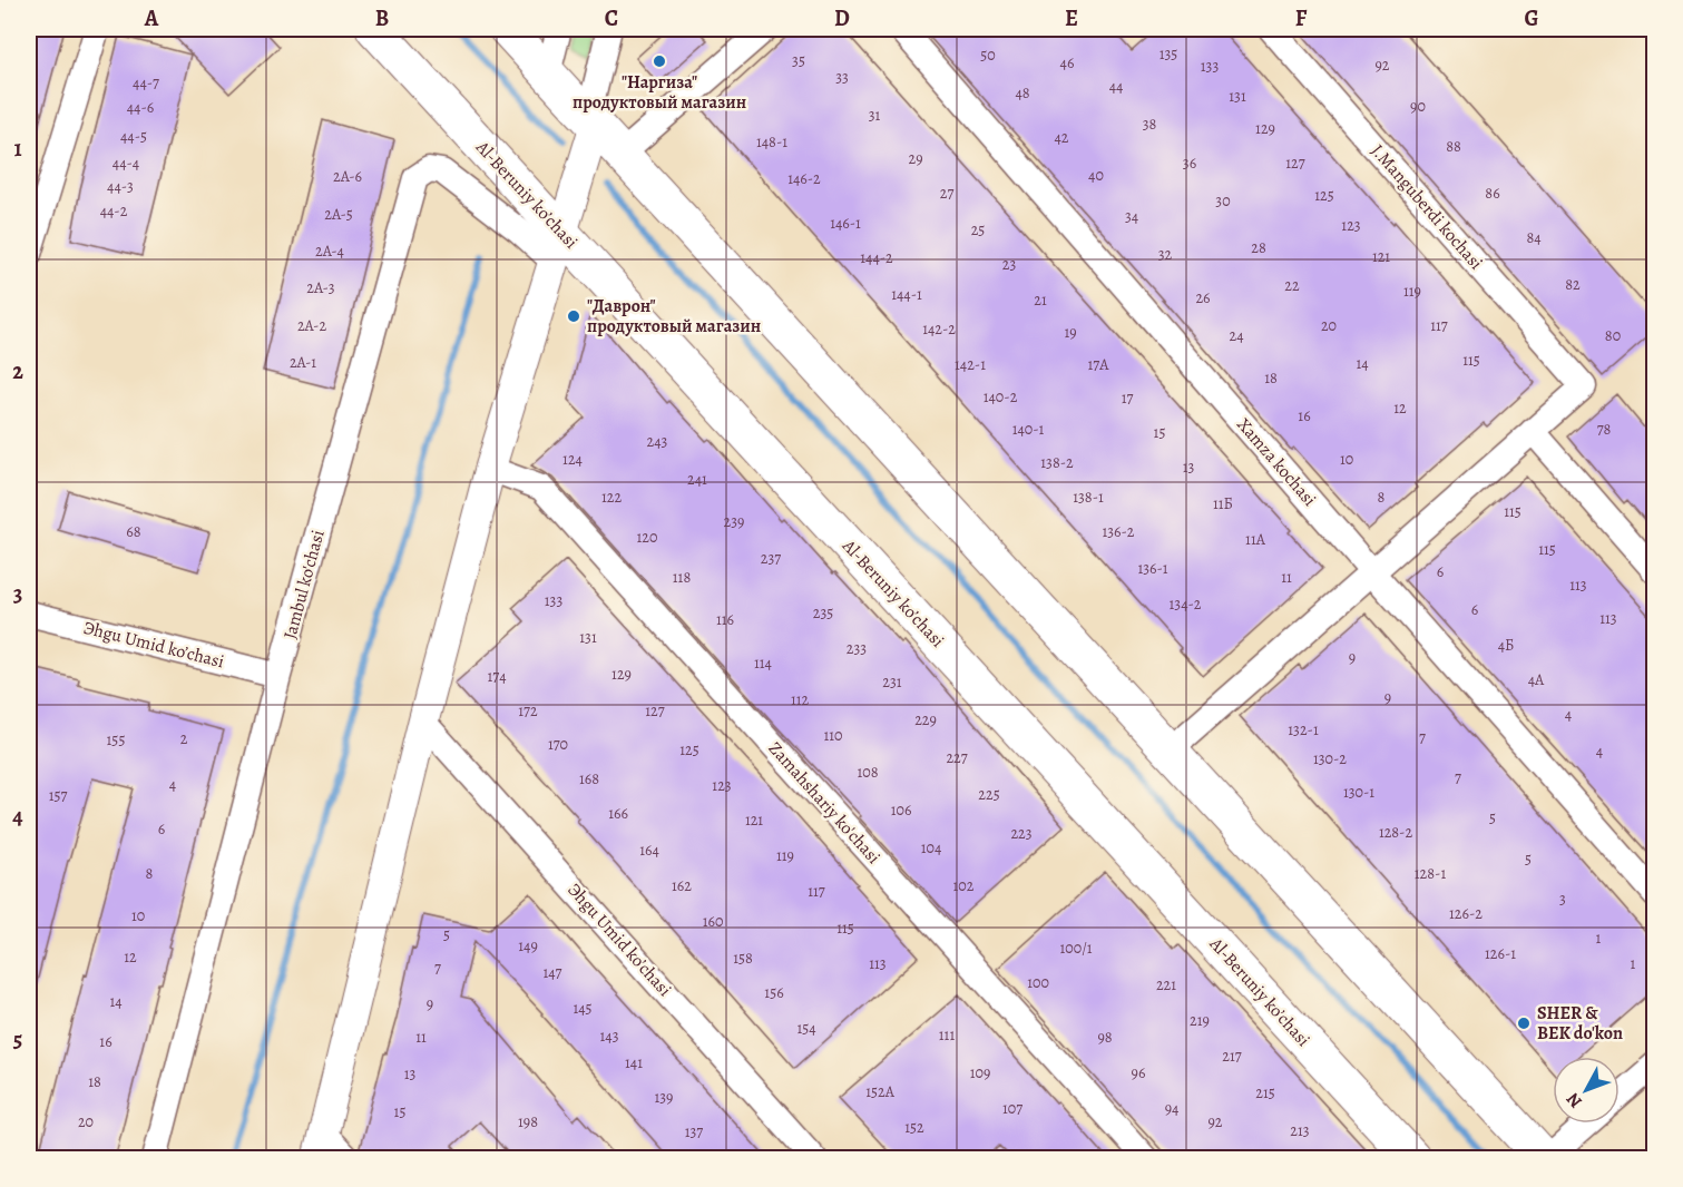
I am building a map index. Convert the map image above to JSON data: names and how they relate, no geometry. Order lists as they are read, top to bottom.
{
  "streets": {
    "main road": ["Al-Beruniy ko’chasi"],
    "street": [
      "J.Manguberdi kochasi",
      "Xamza kochasi",
      "Jambul ko'chasi",
      "Эhgu Umid ko’chasi",
      "Zamahshariy ko'chasi"
    ]
  },
  "crossings": [
    ["Al-Beruniy ko’chasi", "Jambul ko'chasi"],
    ["Jambul ko'chasi", "Эhgu Umid ko’chasi"]
  ],
  "places": ["\"Наргиза\" продуктовый магазин", "\"Даврон\" продуктовый магазин", "SHER & BEK do'kon"],
  "house_numbers": [
    "135",
    "50",
    "35",
    "46",
    "92",
    "133",
    "33",
    "44-7",
    "44",
    "48",
    "131",
    "90",
    "44-6",
    "31",
    "38",
    "129",
    "44-5",
    "42",
    "148-1",
    "88",
    "29",
    "44-4",
    "36",
    "127",
    "40",
    "2А-6",
    "146-2",
    "44-3",
    "27",
    "86",
    "125",
    "30",
    "44-2",
    "2А-5",
    "34",
    "146-1",
    "123",
    "25",
    "84",
    "28",
    "2А-4",
    "32",
    "121",
    "144-2",
    "23",
    "82",
    "22",
    "2А-3",
    "119",
    "144-1",
    "26",
    "21",
    "2А-2",
    "20",
    "117",
    "142-2",
    "19",
    "24",
    "80",
    "115",
    "2А-1",
    "14",
    "142-1",
    "17A",
    "18",
    "140-2",
    "17",
    "12",
    "16",
    "140-1",
    "78",
    "15",
    "243",
    "124",
    "10",
    "138-2",
    "13",
    "241",
    "122",
    "138-1",
    "8",
    "11Б",
    "115",
    "239",
    "68",
    "136-2",
    "120",
    "11А",
    "115",
    "237",
    "136-1",
    "6",
    "118",
    "11",
    "113",
    "133",
    "134-2",
    "6",
    "235",
    "113",
    "116",
    "131",
    "4Б",
    "233",
    "9",
    "114",
    "129",
    "174",
    "4А",
    "231",
    "9",
    "112",
    "172",
    "127",
    "4",
    "229",
    "132-1",
    "110",
    "7",
    "2",
    "155",
    "170",
    "125",
    "4",
    "227",
    "130-2",
    "108",
    "7",
    "168",
    "4",
    "123",
    "130-1",
    "225",
    "157",
    "106",
    "166",
    "5",
    "121",
    "6",
    "128-2",
    "223",
    "104",
    "164",
    "119",
    "5",
    "8",
    "128-1",
    "162",
    "102",
    "117",
    "3",
    "126-2",
    "10",
    "160",
    "115",
    "5",
    "1",
    "149",
    "100/1",
    "126-1",
    "12",
    "158",
    "113",
    "1",
    "7",
    "147",
    "100",
    "221",
    "156",
    "14",
    "9",
    "145",
    "219",
    "154",
    "111",
    "143",
    "11",
    "98",
    "16",
    "217",
    "141",
    "109",
    "96",
    "13",
    "18",
    "152А",
    "215",
    "139",
    "107",
    "94",
    "15",
    "20",
    "198",
    "92",
    "152",
    "213",
    "137"
  ],
  "north": "bottom left",
  "grid": {
    "columns": [
      "A",
      "B",
      "C",
      "D",
      "E",
      "F",
      "G"
    ],
    "rows": [
      "1",
      "2",
      "3",
      "4",
      "5"
    ]
  }
}
